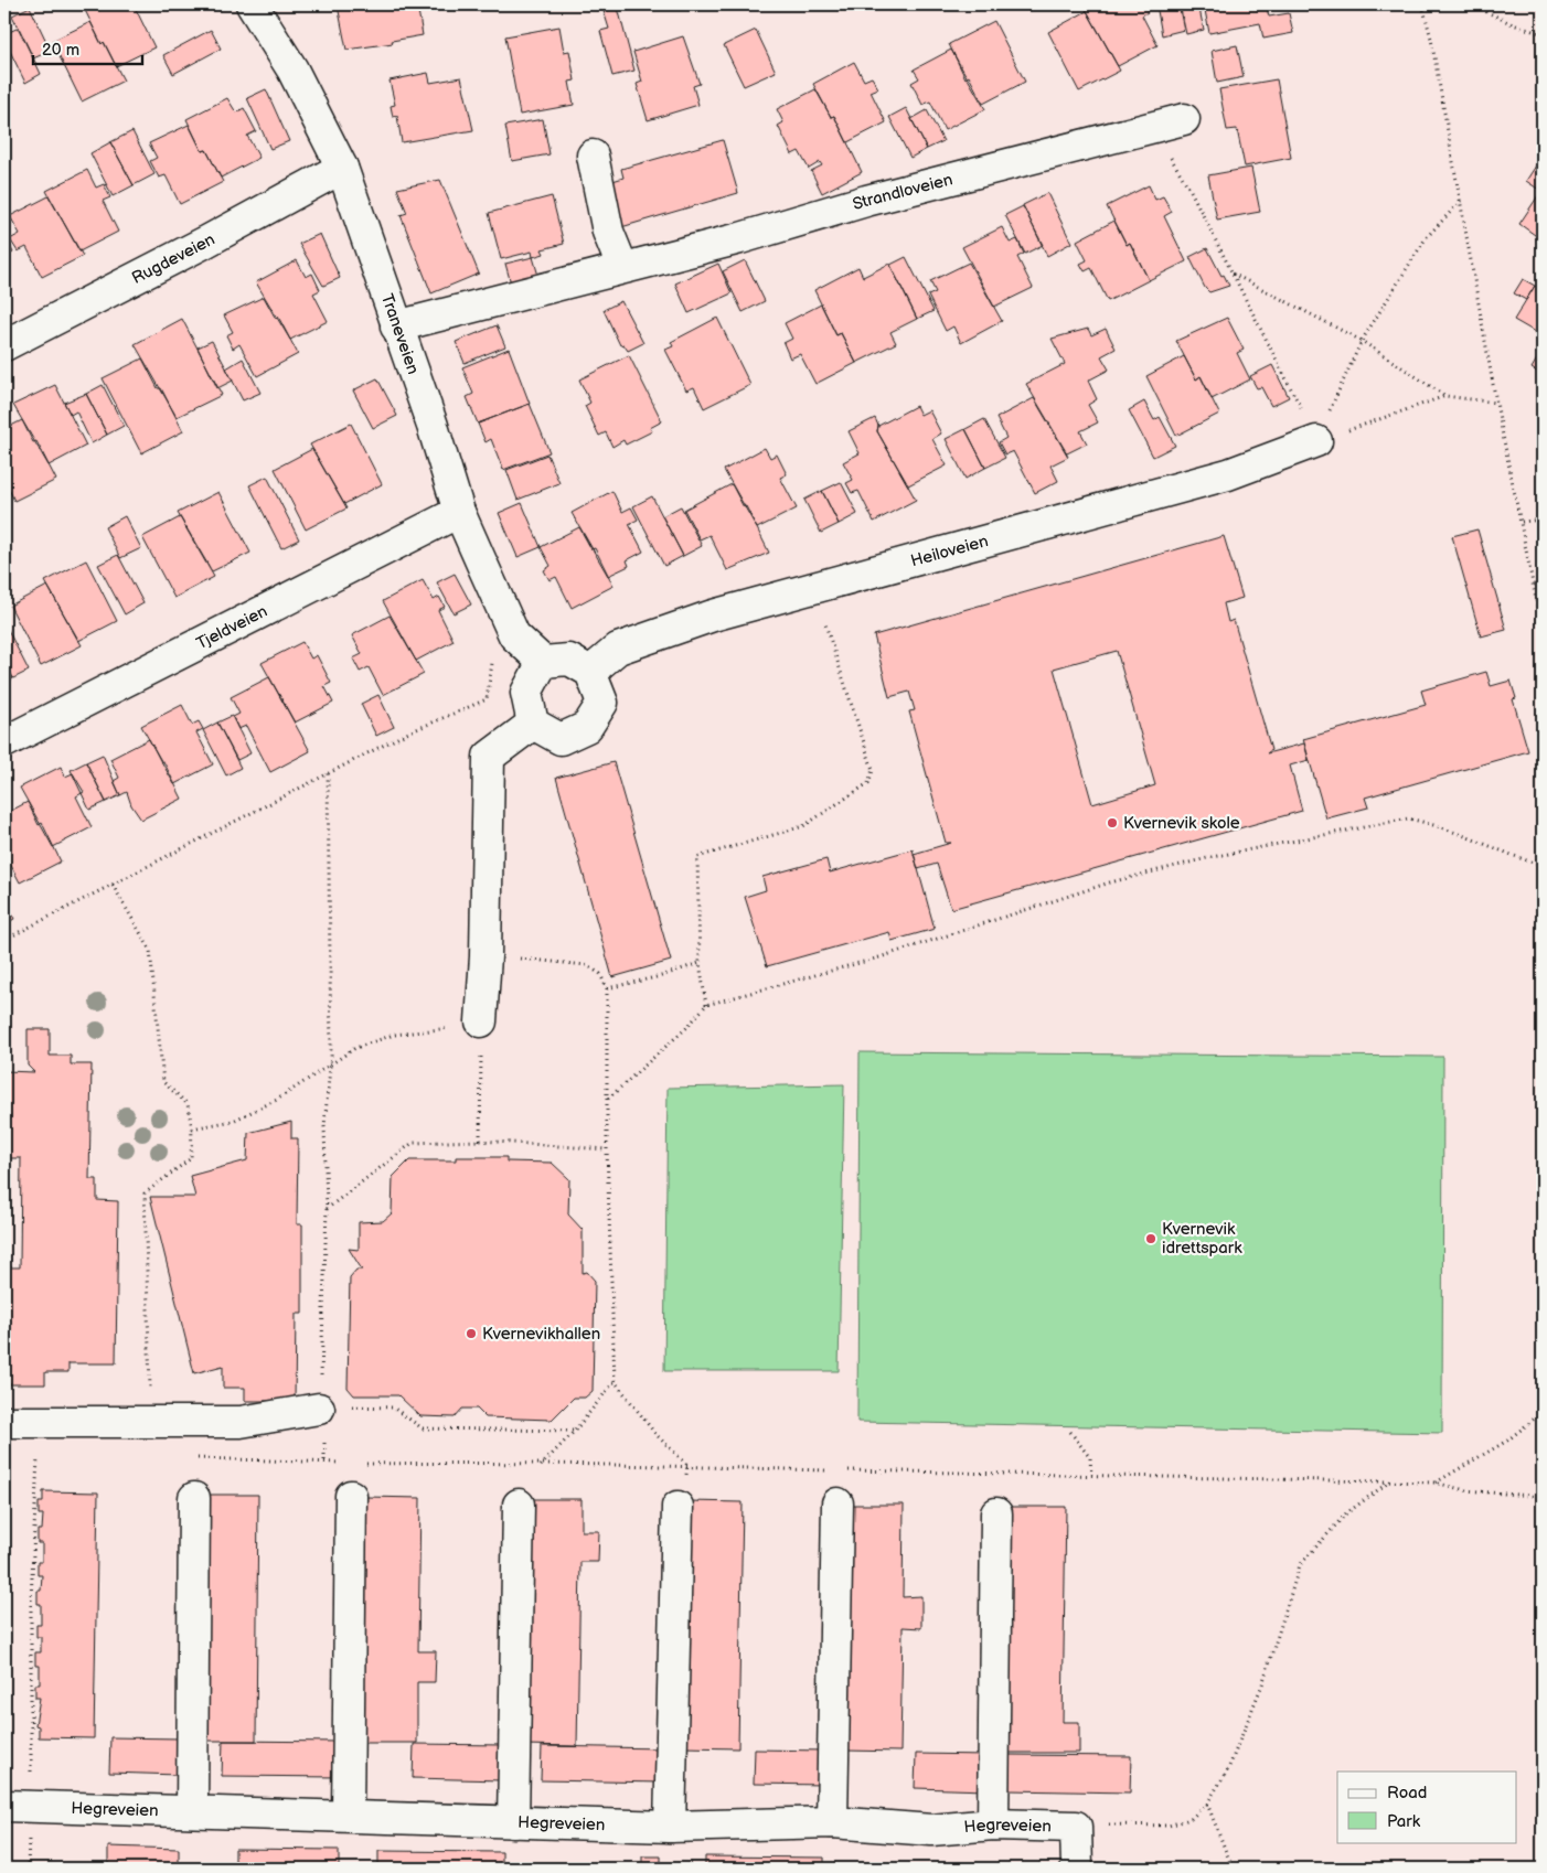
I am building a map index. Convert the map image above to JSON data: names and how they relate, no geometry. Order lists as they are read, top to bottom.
{
  "streets": {
    "street": [
      "Strandloveien",
      "Rugdeveien",
      "Traneveien",
      "Heiloveien",
      "Tjeldveien",
      "Hegreveien"
    ]
  },
  "crossings": [
    ["Strandloveien", "Traneveien"],
    ["Rugdeveien", "Traneveien"],
    ["Traneveien", "Heiloveien"],
    ["Traneveien", "Tjeldveien"]
  ],
  "places": ["Kvernevik skole", "Kvernevik idrettspark", "Kvernevikhallen"],
  "legend": ["Road", "Park"],
  "scale_bar": "20 m"
}
